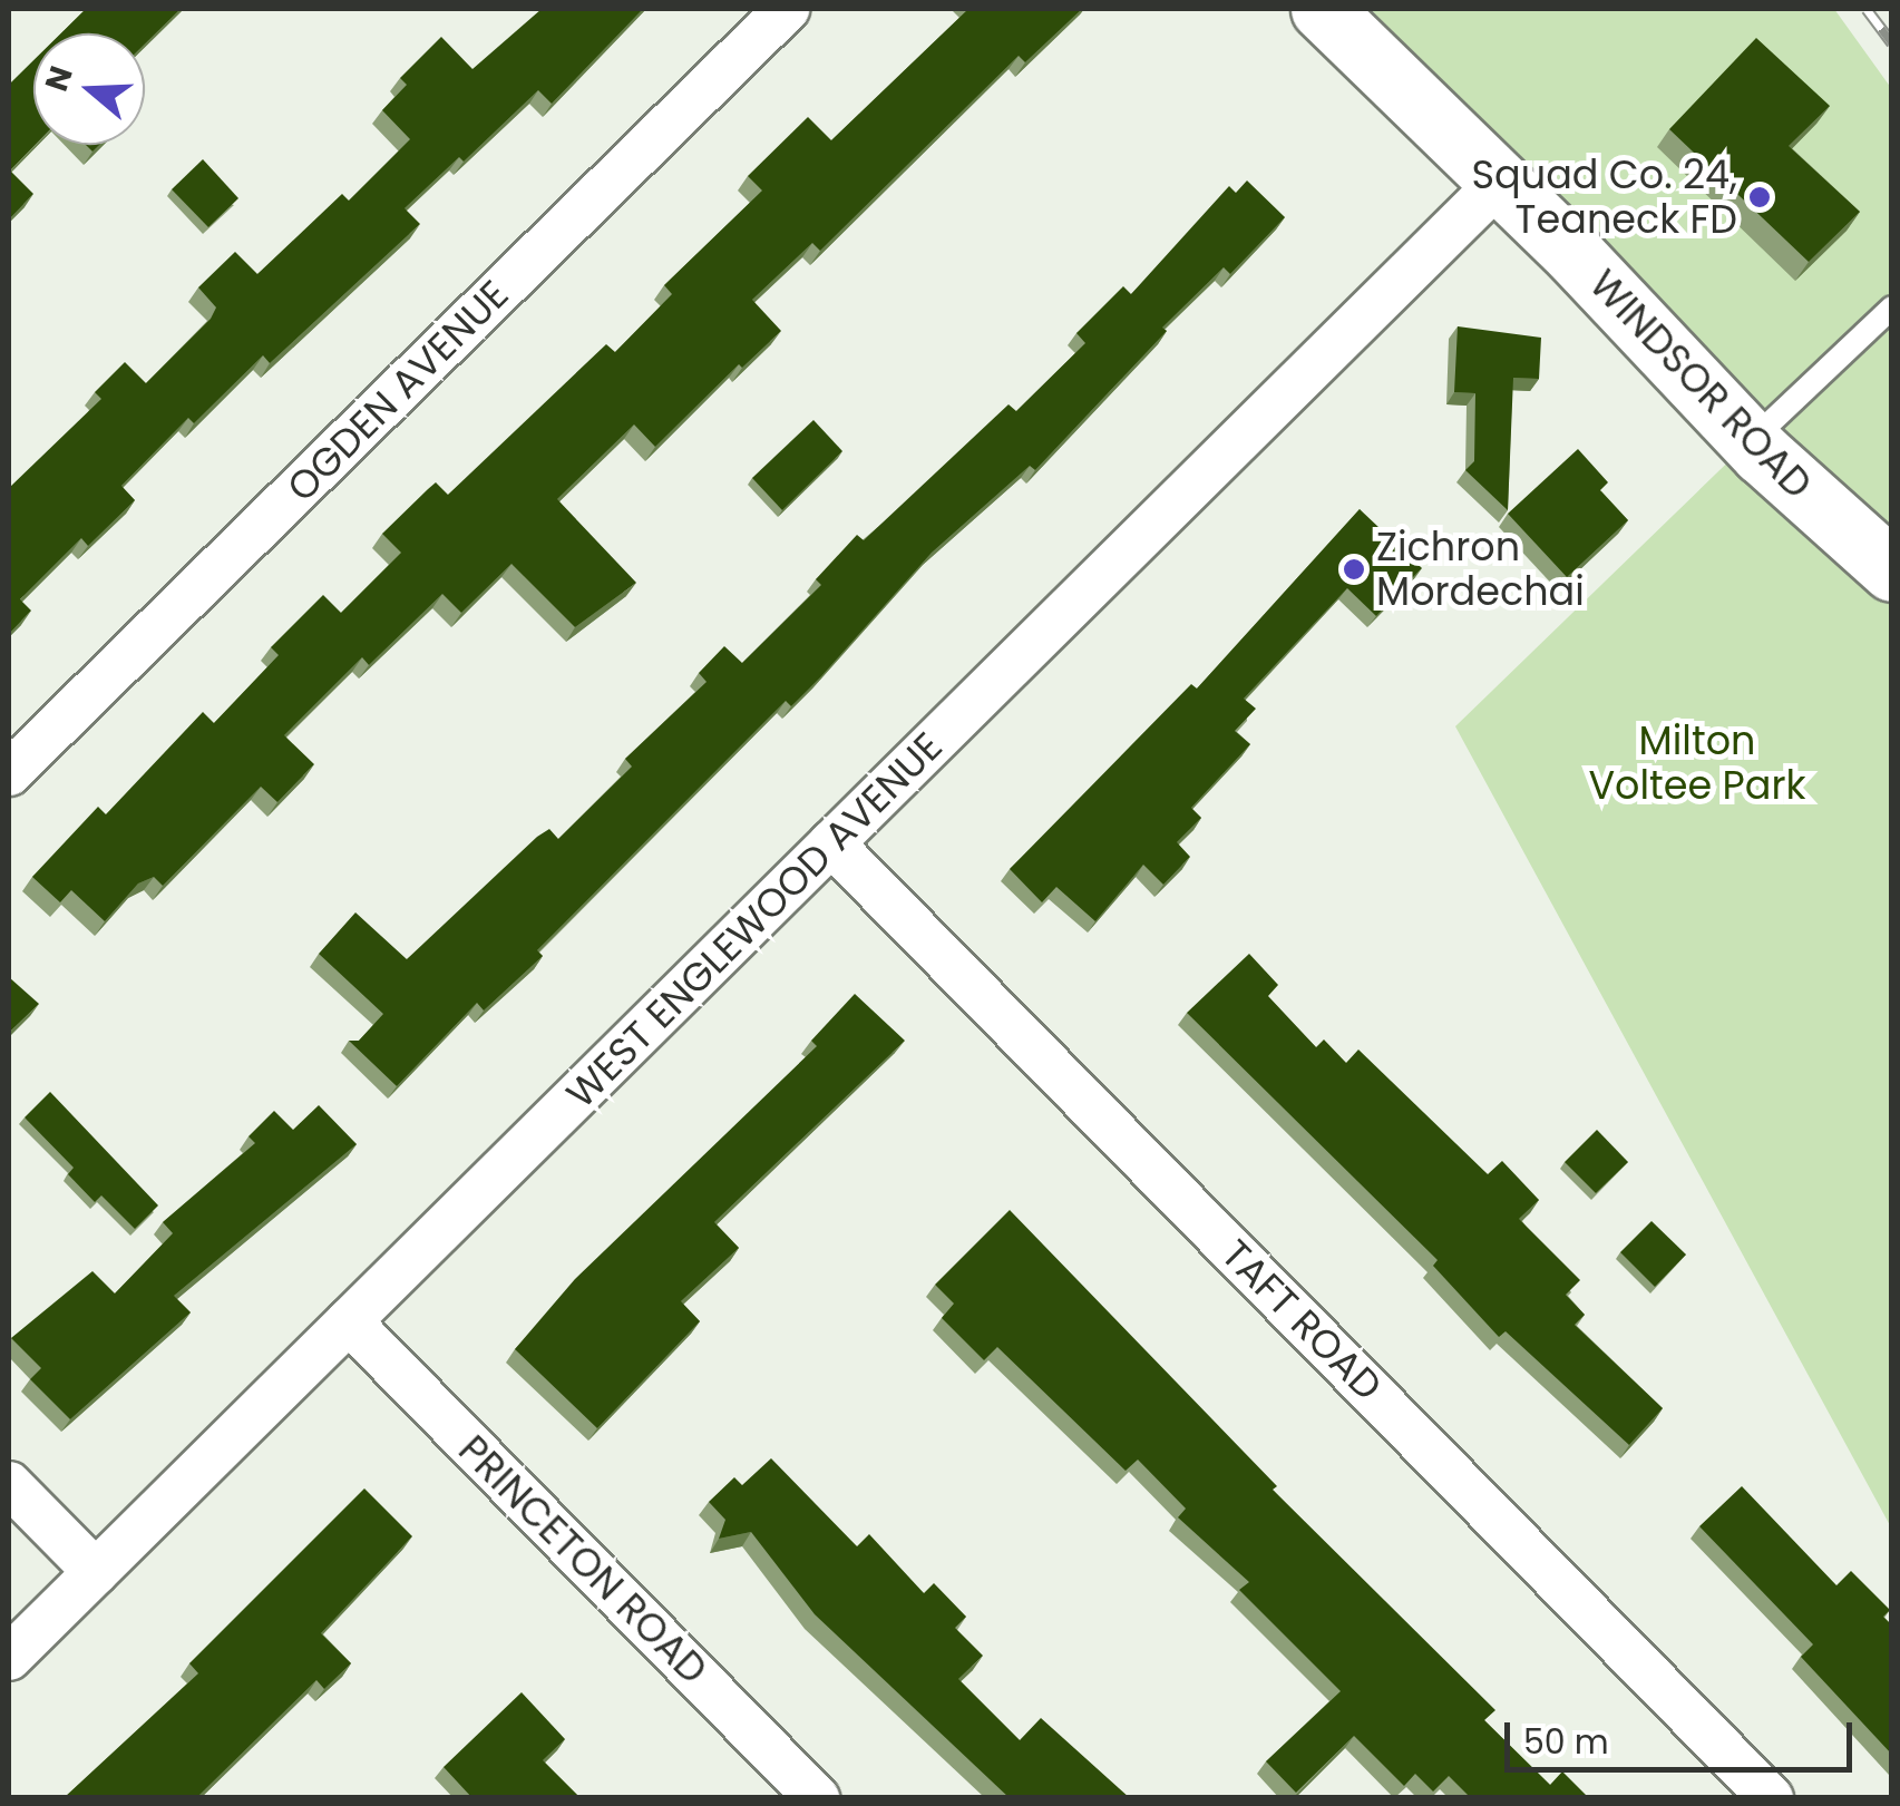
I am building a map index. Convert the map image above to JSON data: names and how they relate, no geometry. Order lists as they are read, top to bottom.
{
  "streets": {
    "street": [
      "WINDSOR ROAD",
      "OGDEN AVENUE",
      "WEST ENGLEWOOD AVENUE",
      "TAFT ROAD",
      "PRINCETON ROAD"
    ]
  },
  "crossings": [
    ["WINDSOR ROAD", "WEST ENGLEWOOD AVENUE"],
    ["WEST ENGLEWOOD AVENUE", "TAFT ROAD"],
    ["WEST ENGLEWOOD AVENUE", "PRINCETON ROAD"]
  ],
  "parks": ["Milton Voltee Park"],
  "places": ["Squad Co. 24, Teaneck FD", "Zichron Mordechai"],
  "scale_bar": "50 m",
  "north": "left"
}
